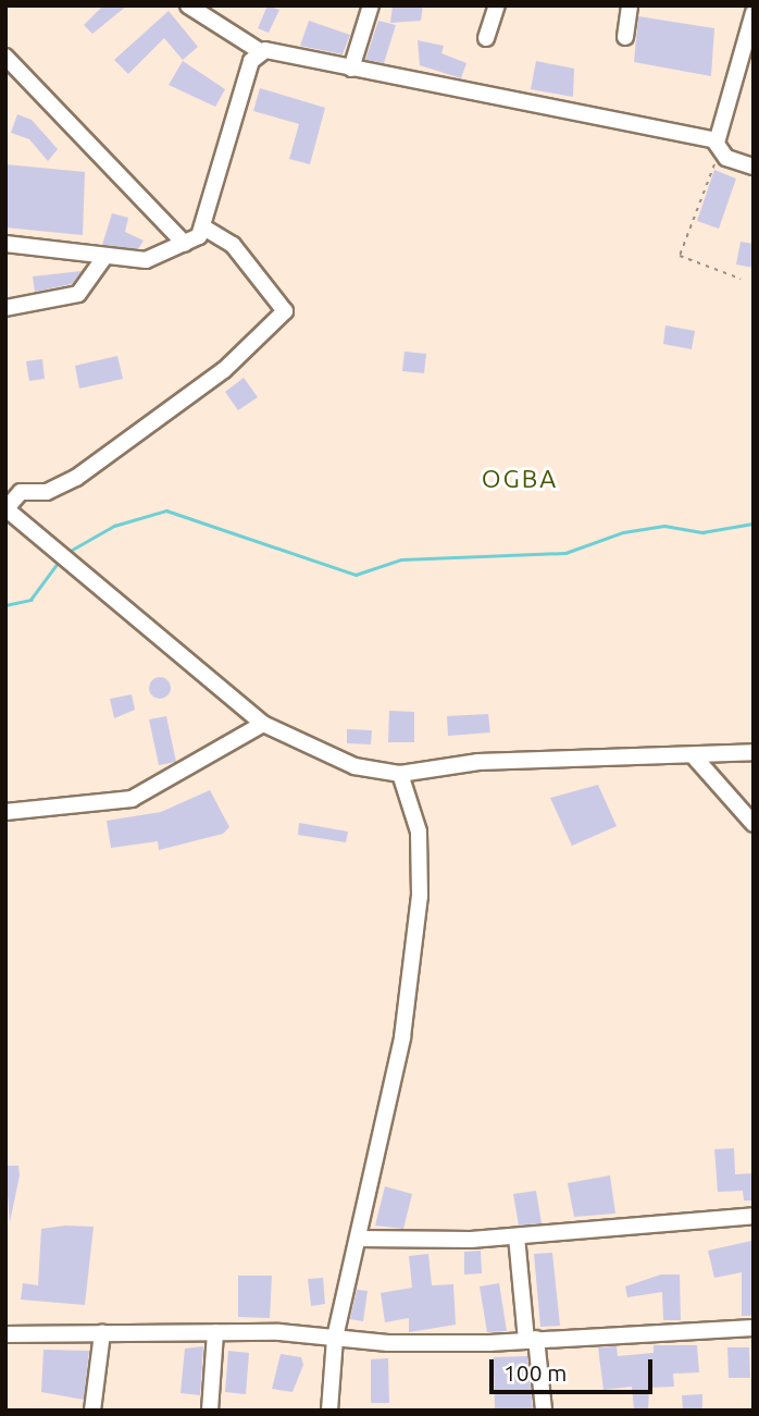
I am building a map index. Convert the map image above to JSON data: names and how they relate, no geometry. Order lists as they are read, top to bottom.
{
  "districts": ["OGBA"],
  "scale_bar": "100 m"
}
